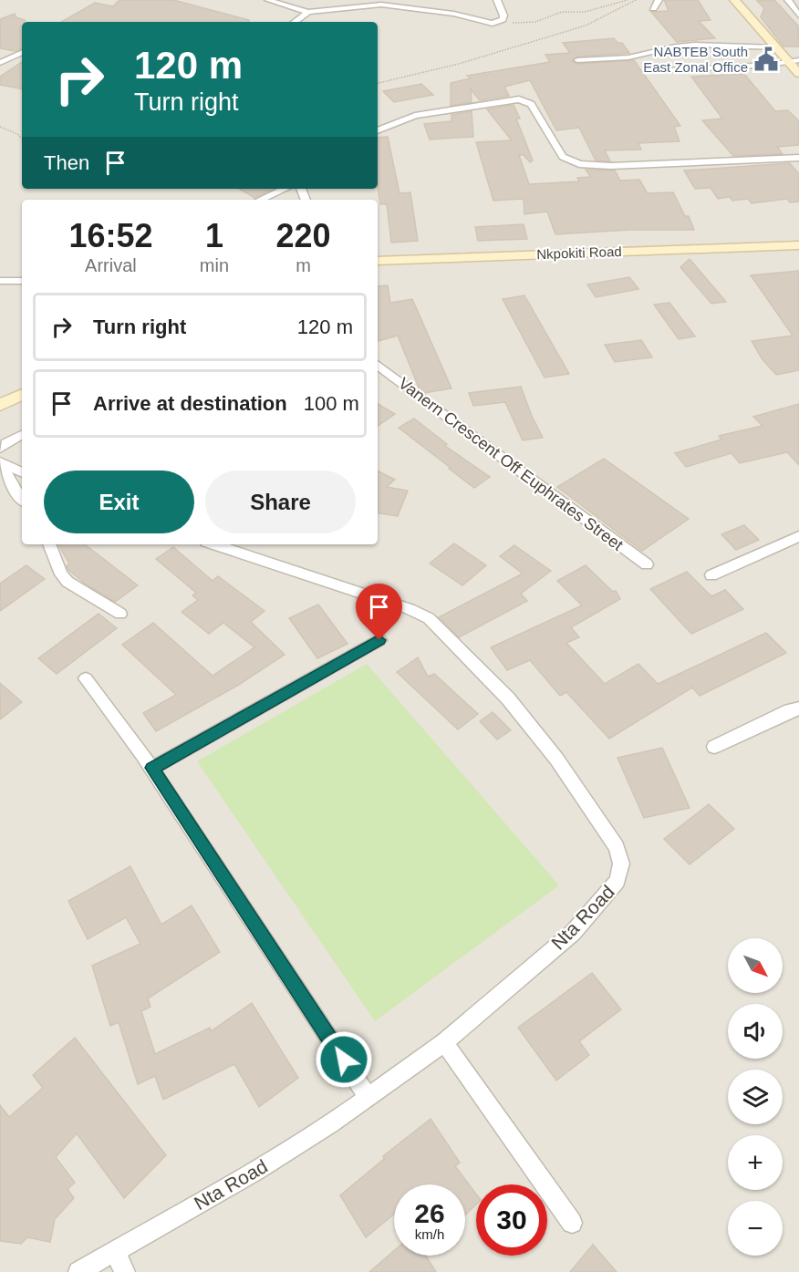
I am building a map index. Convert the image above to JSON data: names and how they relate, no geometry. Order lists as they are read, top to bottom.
{
  "streets": {
    "main road": ["Nkpokiti Road"],
    "street": ["Vanern Crescent Off Euphrates Street", "Nta Road"]
  },
  "places": {
    "public building": ["NABTEB South East Zonal Office"]
  },
  "north": "bottom right",
  "page": {
    "turn": ["120 m", "Turn right"],
    "then": "Then",
    "eta": [
      "16:52",
      "Arrival",
      "1",
      "min",
      "220",
      "m"
    ],
    "list": [
      {
        "name": "Turn right",
        "value": "120 m"
      },
      {
        "name": "Arrive at destination",
        "value": "100 m"
      }
    ],
    "buttons": ["Exit", "Share"],
    "map_buttons": ["+", "−"],
    "speed": "26 km/h",
    "limit": "30"
  }
}
